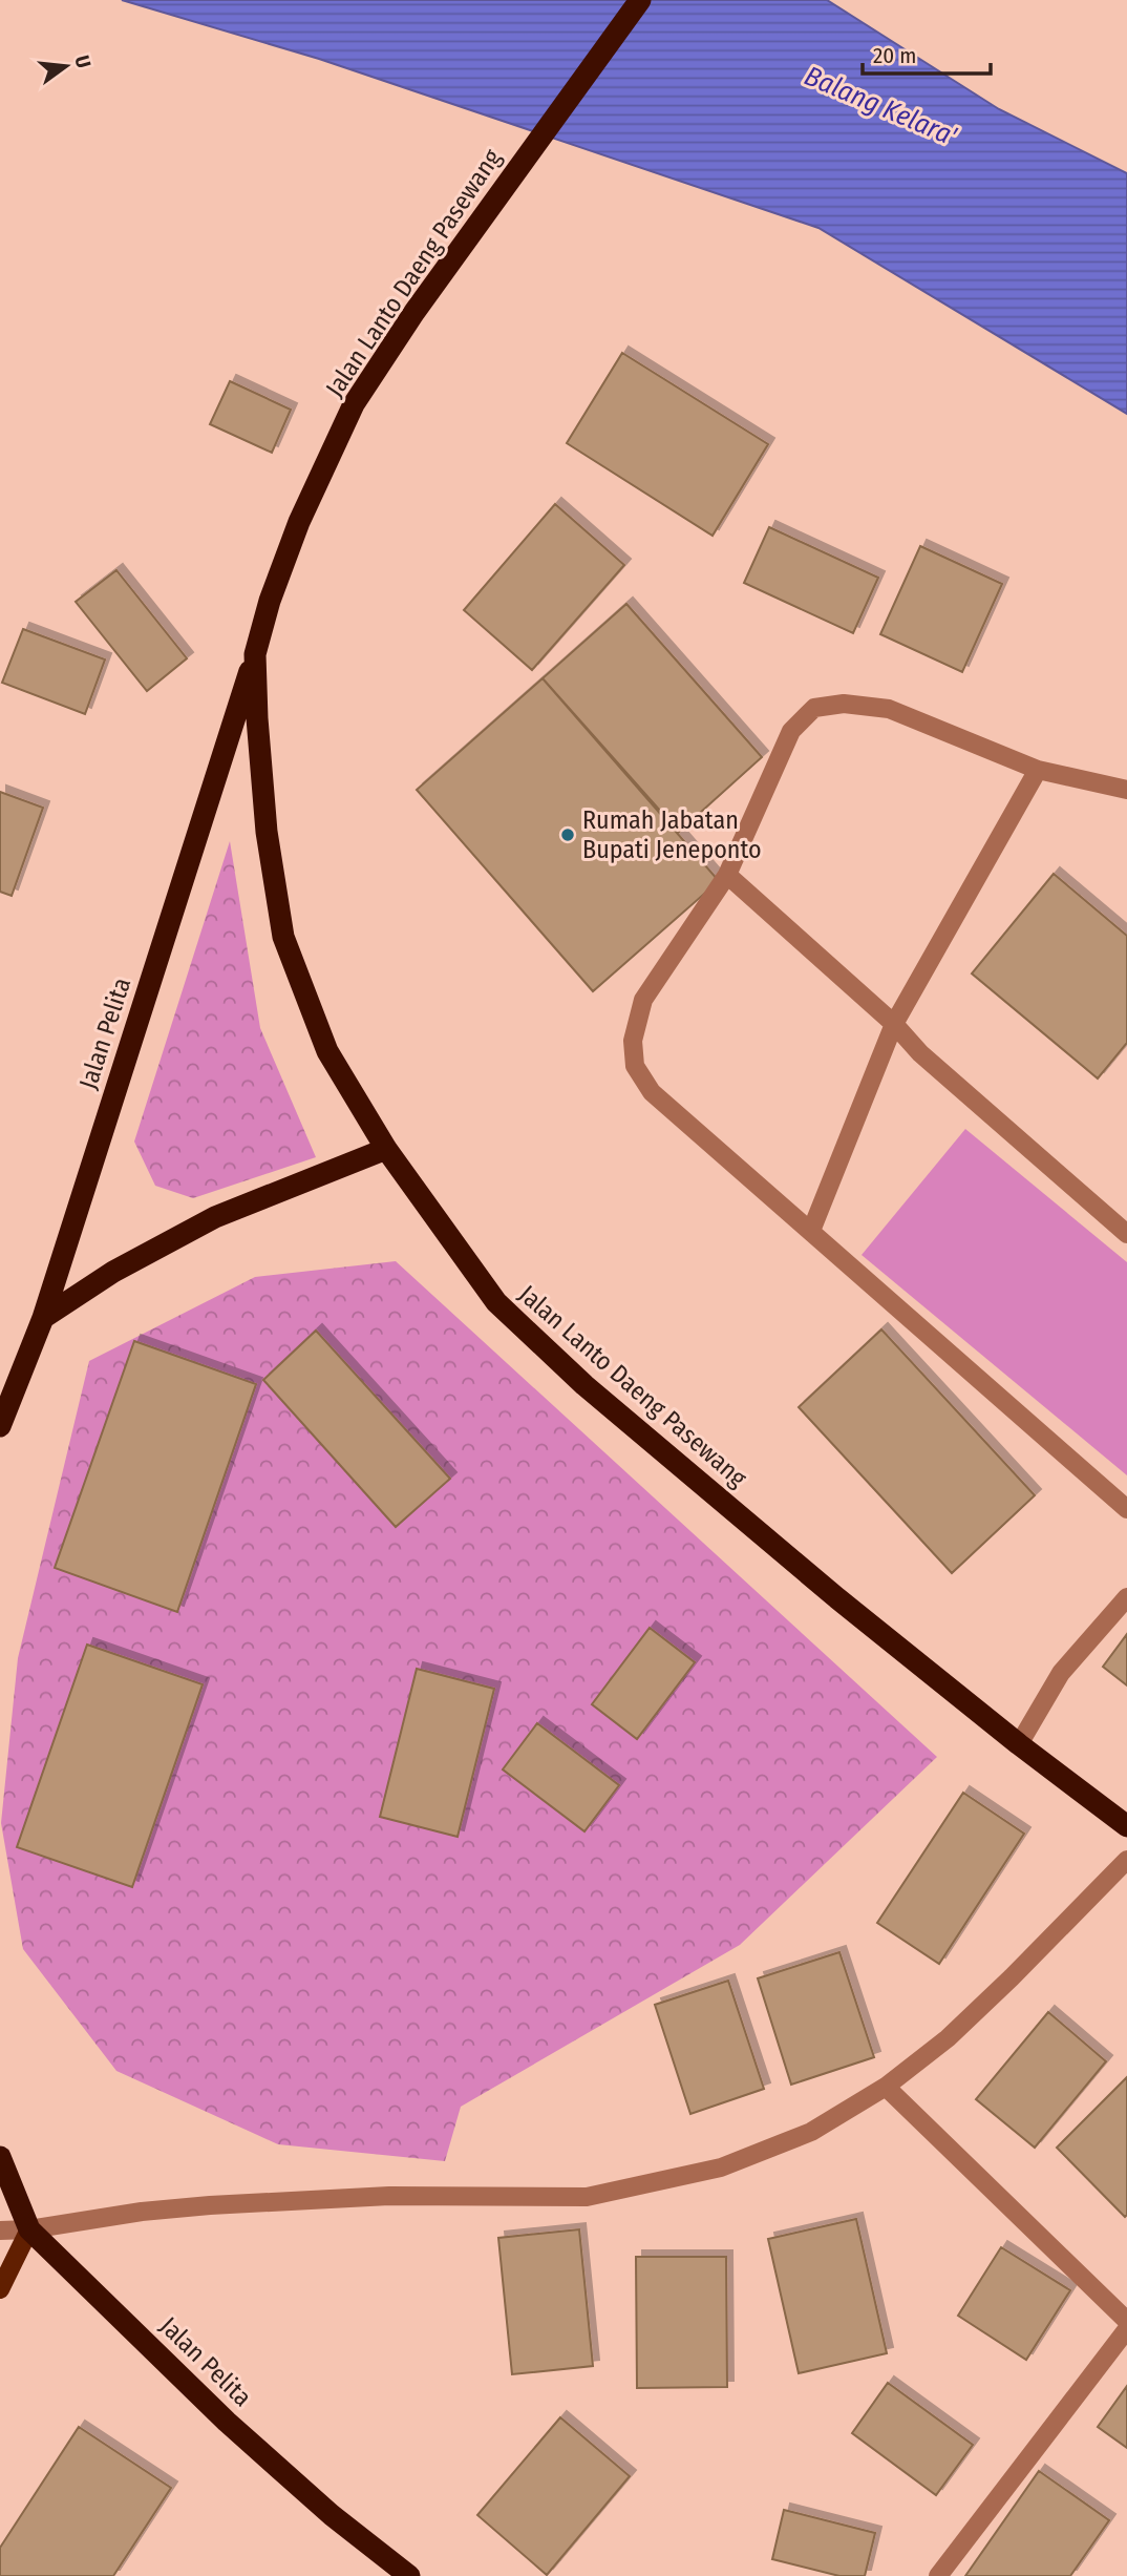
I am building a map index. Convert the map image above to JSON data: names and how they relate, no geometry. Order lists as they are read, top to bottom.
{
  "streets": {
    "highway": ["Jalan Lanto Daeng Pasewang", "Jalan Pelita"]
  },
  "crossings": [
    ["Jalan Lanto Daeng Pasewang", "Jalan Pelita"]
  ],
  "water": ["Balang Kelara'"],
  "places": ["Rumah Jabatan Bupati Jeneponto"],
  "scale_bar": "20 m",
  "north": "right"
}
